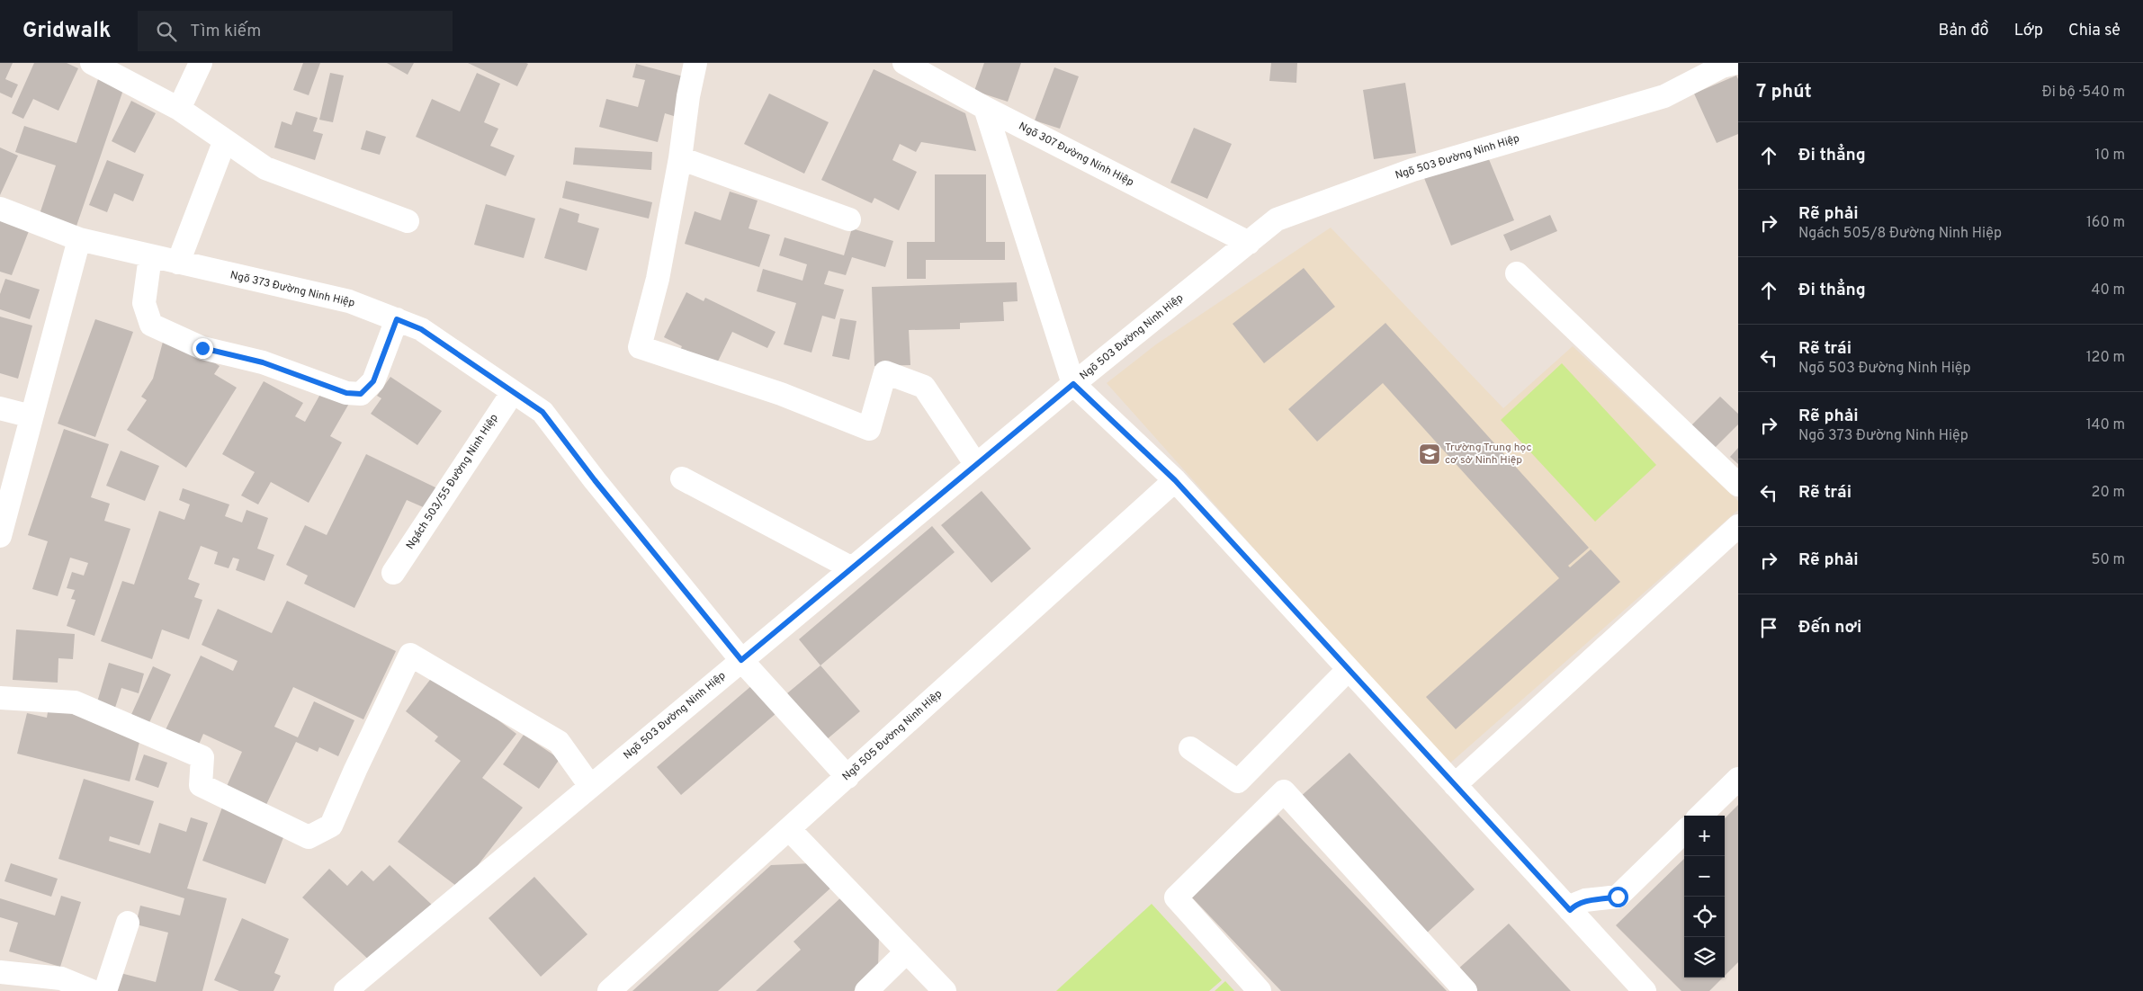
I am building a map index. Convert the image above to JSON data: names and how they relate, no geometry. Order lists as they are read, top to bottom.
{
  "streets": {
    "street": [
      "Ngõ 307 Đường Ninh Hiệp",
      "Ngõ 503 Đường Ninh Hiệp",
      "Ngõ 373 Đường Ninh Hiệp",
      "Ngách 503/55 Đường Ninh Hiệp",
      "Ngõ 505 Đường Ninh Hiệp"
    ]
  },
  "crossings": [
    ["Ngõ 307 Đường Ninh Hiệp", "Ngõ 503 Đường Ninh Hiệp"],
    ["Ngõ 503 Đường Ninh Hiệp", "Ngõ 373 Đường Ninh Hiệp"],
    ["Ngõ 373 Đường Ninh Hiệp", "Ngách 503/55 Đường Ninh Hiệp"],
    ["Ngõ 373 Đường Ninh Hiệp", "Ngõ 505 Đường Ninh Hiệp"]
  ],
  "places": {
    "school or university": ["Trường Trung học cơ sở Ninh Hiệp"]
  },
  "page": {
    "header": "Gridwalk",
    "search": "Tìm kiếm",
    "nav": ["Bản đồ", "Lớp", "Chia sẻ"],
    "heading": ["7 phút", "Đi bộ · 540 m"],
    "list": [
      ["Đi thẳng", "10 m"],
      ["Rẽ phải", "Ngách 505/8 Đường Ninh Hiệp", "160 m"],
      ["Đi thẳng", "40 m"],
      ["Rẽ trái", "Ngõ 503 Đường Ninh Hiệp", "120 m"],
      ["Rẽ phải", "Ngõ 373 Đường Ninh Hiệp", "140 m"],
      ["Rẽ trái", "20 m"],
      ["Rẽ phải", "50 m"],
      "Đến nơi"
    ],
    "map_buttons": ["+", "−"]
  }
}
